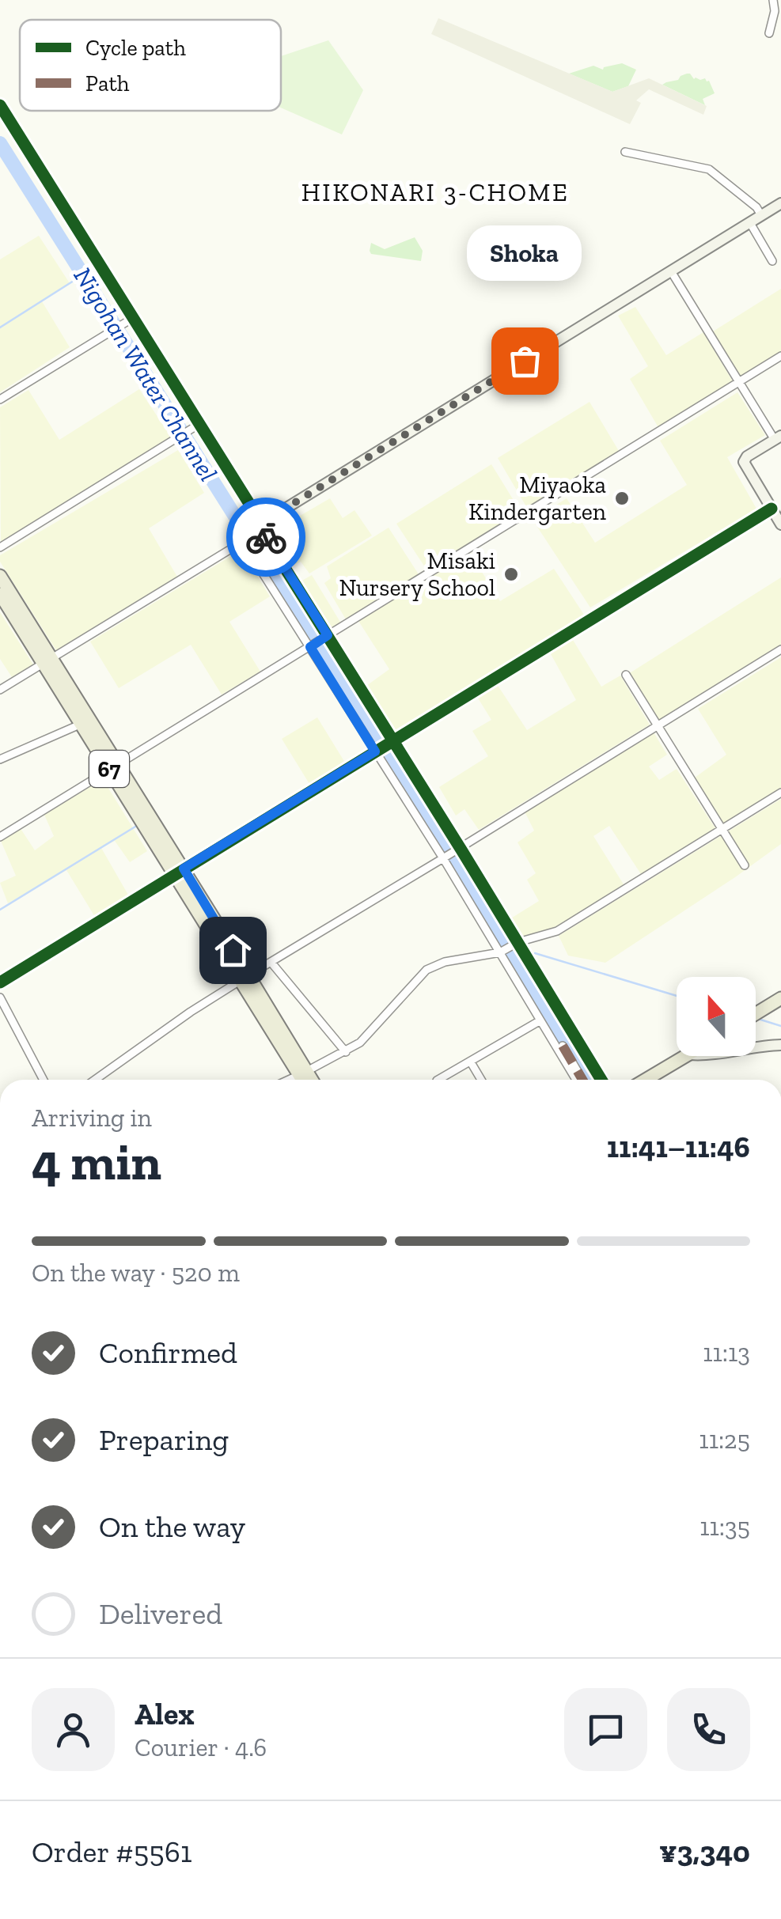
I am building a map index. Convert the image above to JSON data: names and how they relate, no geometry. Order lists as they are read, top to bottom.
{
  "streets": {
    "main road": ["67"]
  },
  "districts": ["HIKONARI 3-CHOME"],
  "water": ["Nigohan Water Channel"],
  "places": ["Shoka", "Miyaoka Kindergarten", "Misaki Nursery School"],
  "legend": ["Cycle path", "Path"],
  "north": "top",
  "page": {
    "bubble": "Shoka",
    "heading": ["4 min", "Arriving in", "11:41–11:46"],
    "panel": [
      "Alex",
      "Courier · 4.6",
      "Order #5561",
      "¥3,340"
    ],
    "bar": "On the way · 520 m",
    "list": [
      ["Confirmed", "11:13"],
      ["Preparing", "11:25"],
      ["On the way", "11:35"],
      "Delivered"
    ]
  }
}
